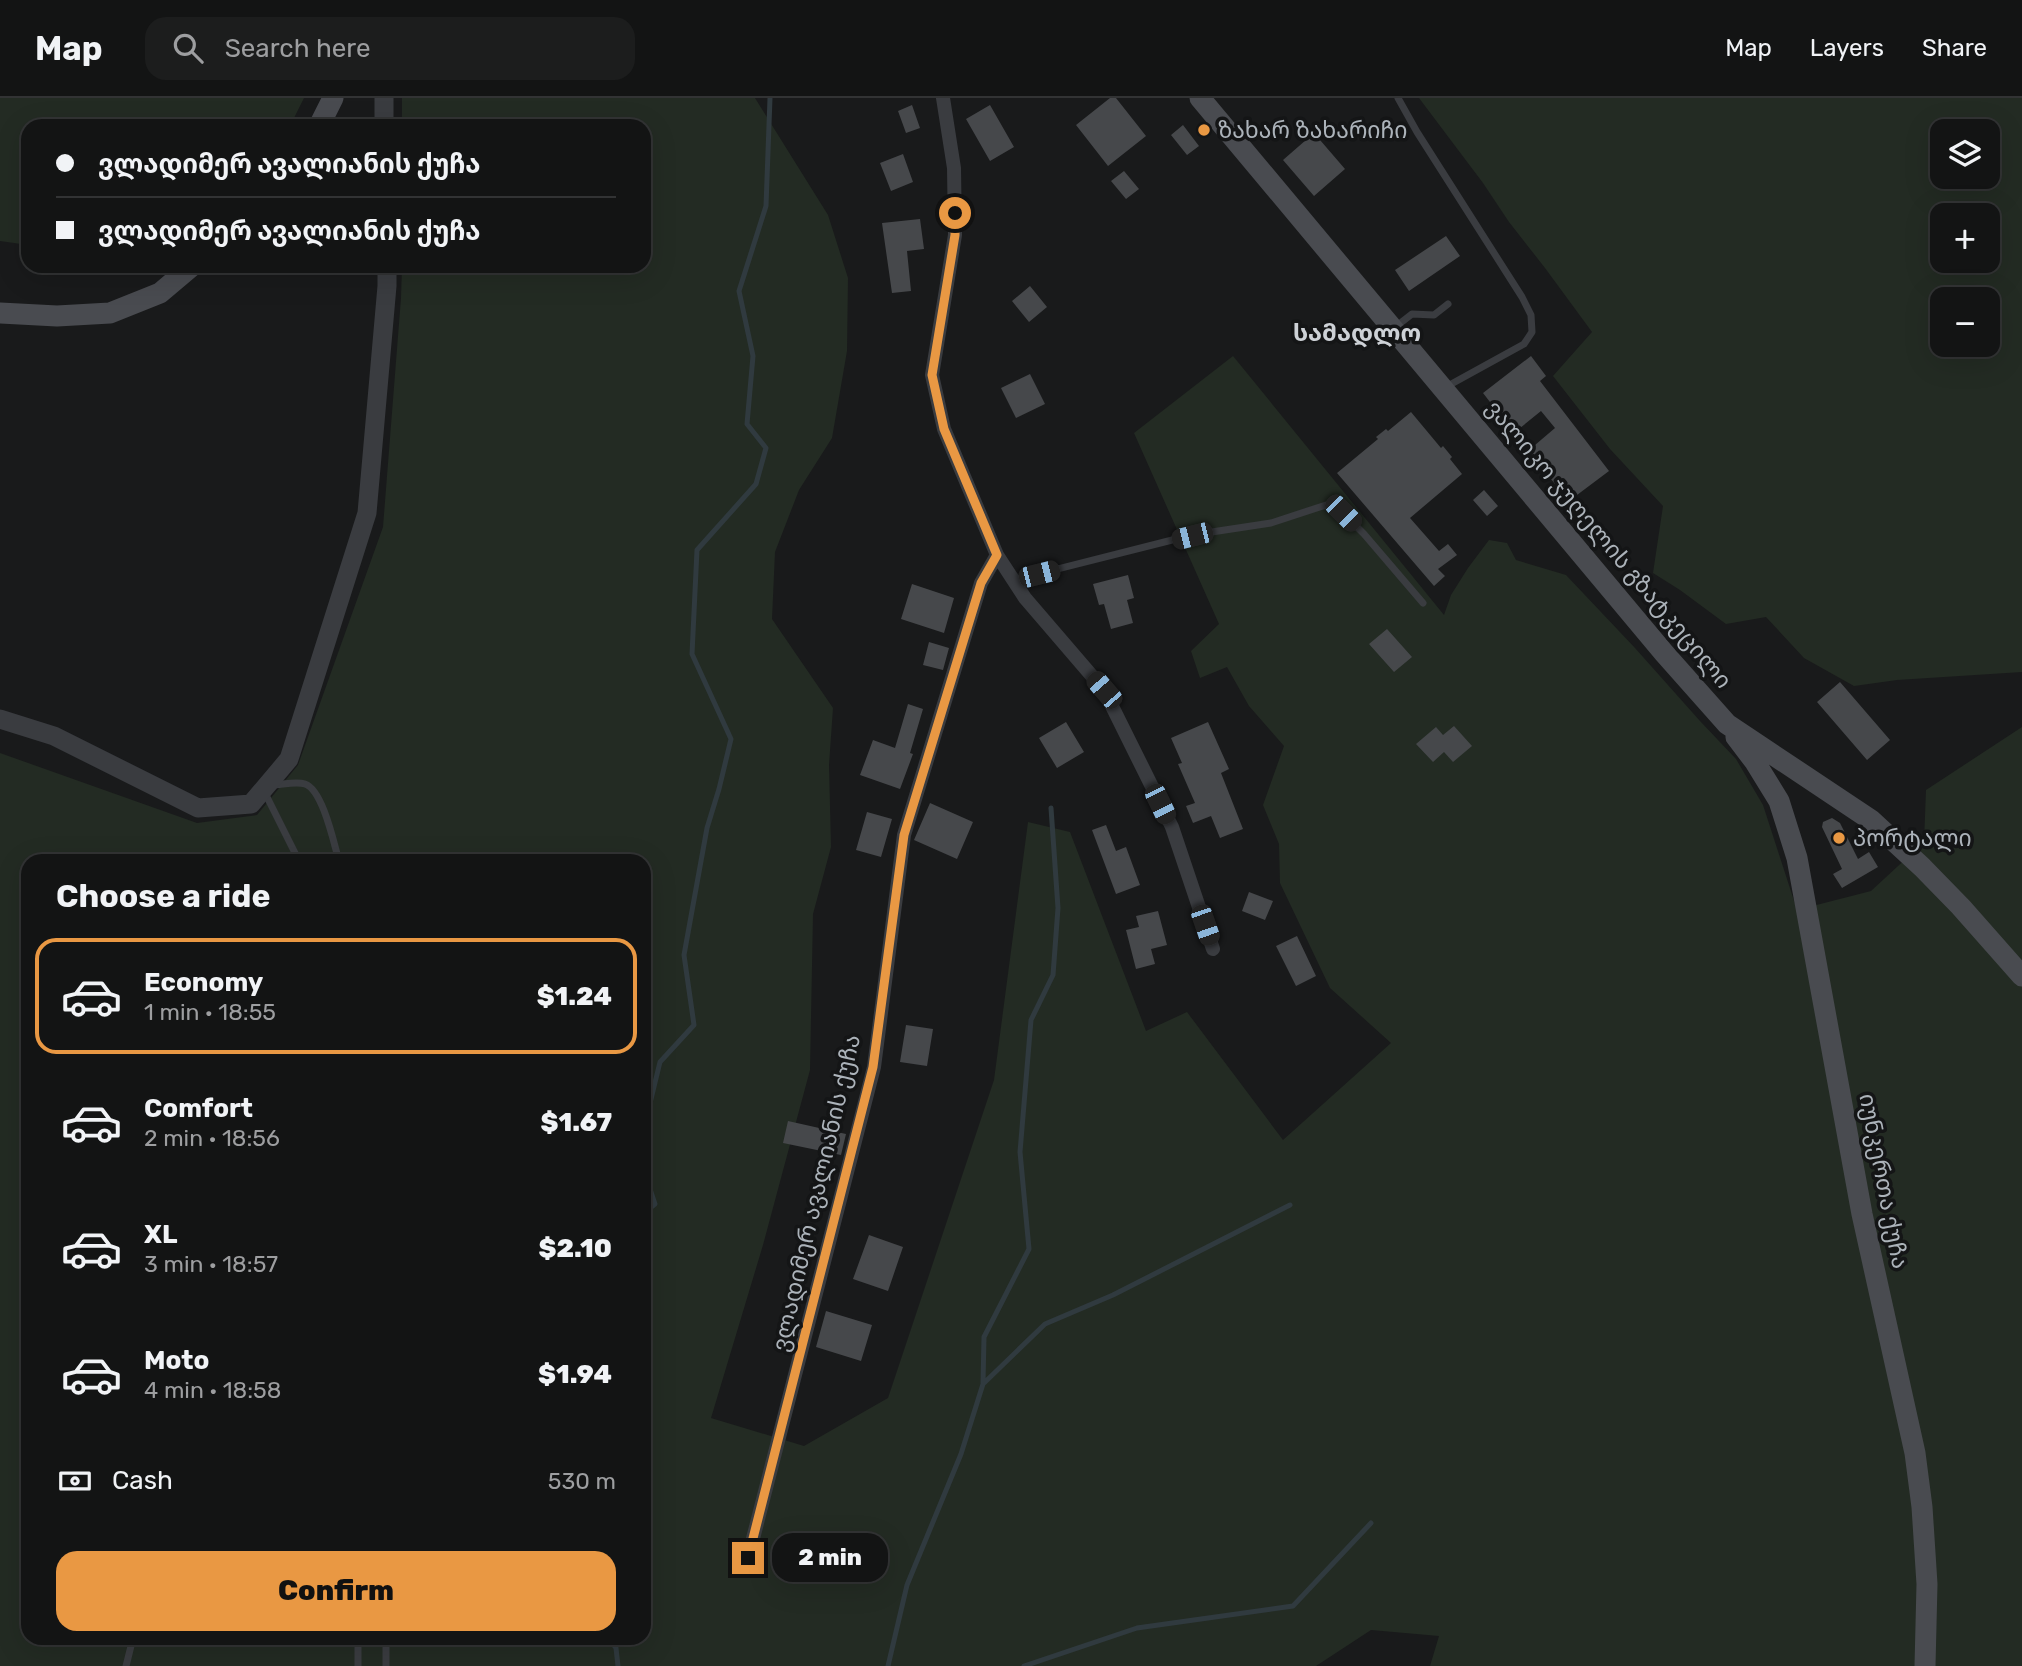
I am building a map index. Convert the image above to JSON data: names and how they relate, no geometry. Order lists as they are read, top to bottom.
{
  "streets": {
    "main road": ["ვალიკო ჯუღელის გზატკეცილი", "იუნკერთა ქუჩა"],
    "street": ["ვლადიმერ ავალიანის ქუჩა"]
  },
  "crossings": [
    ["ვალიკო ჯუღელის გზატკეცილი", "იუნკერთა ქუჩა"]
  ],
  "districts": ["სამადლო"],
  "places": ["ზახარ ზახარიჩი", "პორტალი"],
  "page": {
    "header": "Map",
    "search": "Search here",
    "nav": ["Map", "Layers", "Share"],
    "map_buttons": ["+", "−"],
    "banner": ["ვლადიმერ ავალიანის ქუჩა", "ვლადიმერ ავალიანის ქუჩა"],
    "heading": "Choose a ride",
    "list": [
      {
        "name": "Economy",
        "note": "1 min · 18:55",
        "value": "$1.24"
      },
      {
        "name": "Comfort",
        "note": "2 min · 18:56",
        "value": "$1.67"
      },
      {
        "name": "XL",
        "note": "3 min · 18:57",
        "value": "$2.10"
      },
      {
        "name": "Moto",
        "note": "4 min · 18:58",
        "value": "$1.94"
      }
    ],
    "pay": ["Cash", "530 m"],
    "bubble": "2 min",
    "buttons": "Confirm"
  }
}
